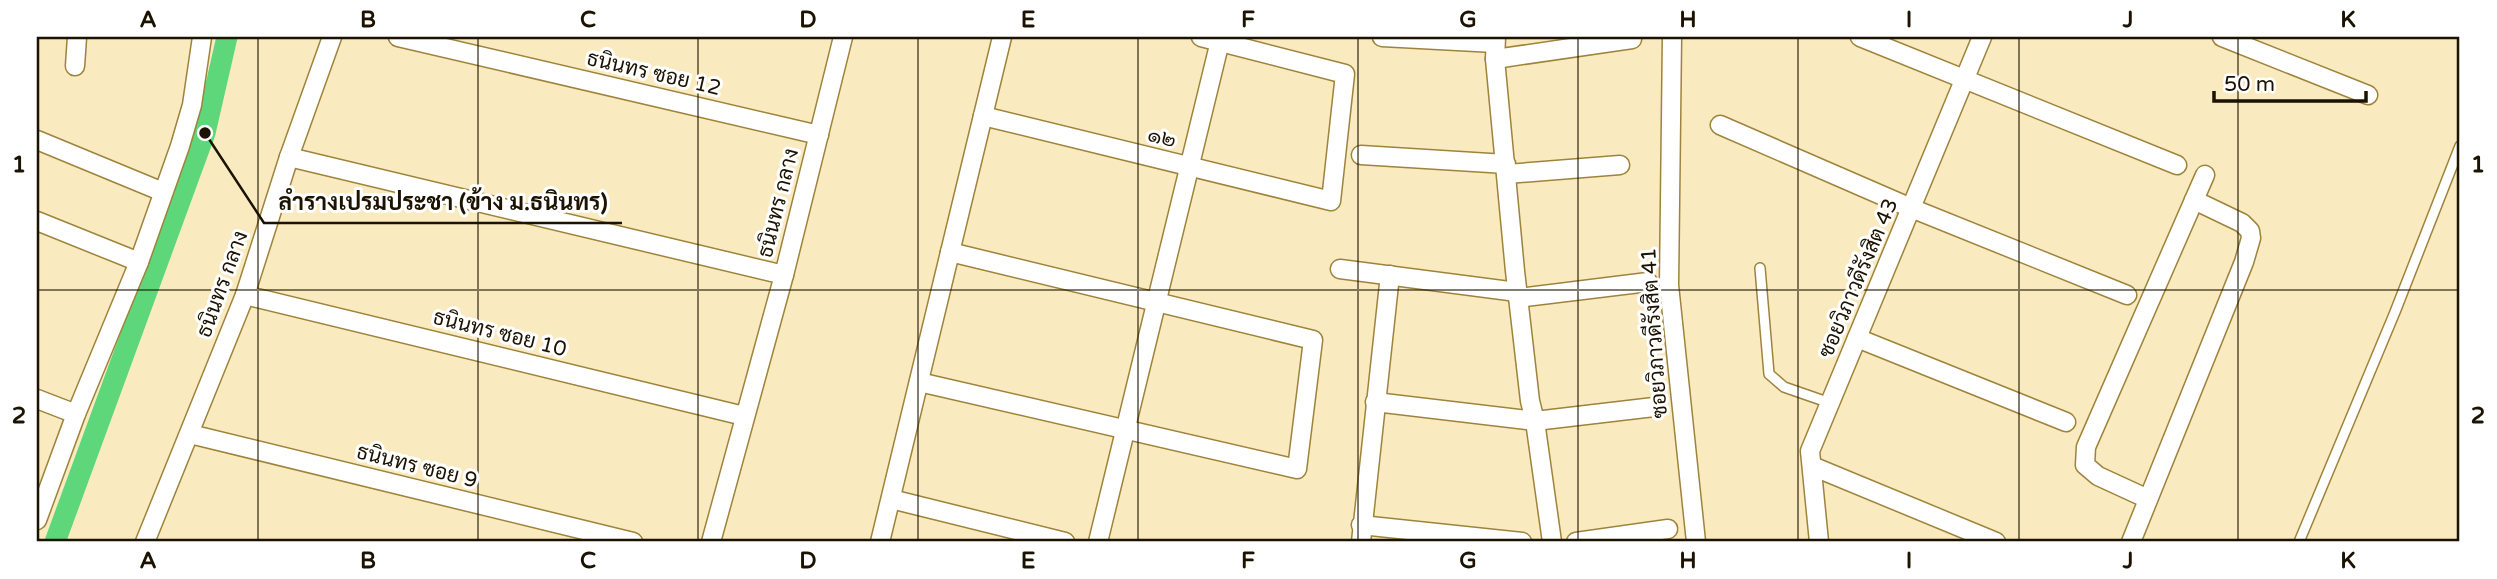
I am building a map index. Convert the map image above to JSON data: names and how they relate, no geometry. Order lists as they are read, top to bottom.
{
  "streets": {
    "street": [
      "ธนินทร ซอย 12",
      "๑๒",
      "ธนินทร กลาง",
      "ซอยวิภาวดีรังสิต 43",
      "ธนินทร ซอย 10",
      "ซอยวิภาวดีรังสิต 41",
      "ธนินทร ซอย 9"
    ]
  },
  "crossings": [
    ["ธนินทร ซอย 12", "ธนินทร กลาง"],
    ["ธนินทร กลาง", "ธนินทร ซอย 10"],
    ["ธนินทร กลาง", "ธนินทร ซอย 9"]
  ],
  "places": ["ลำรางเปรมประชา (ข้าง ม.ธนินทร)"],
  "scale_bar": "50 m",
  "grid": {
    "columns": [
      "A",
      "B",
      "C",
      "D",
      "E",
      "F",
      "G",
      "H",
      "I",
      "J",
      "K"
    ],
    "rows": ["1", "2"]
  }
}
